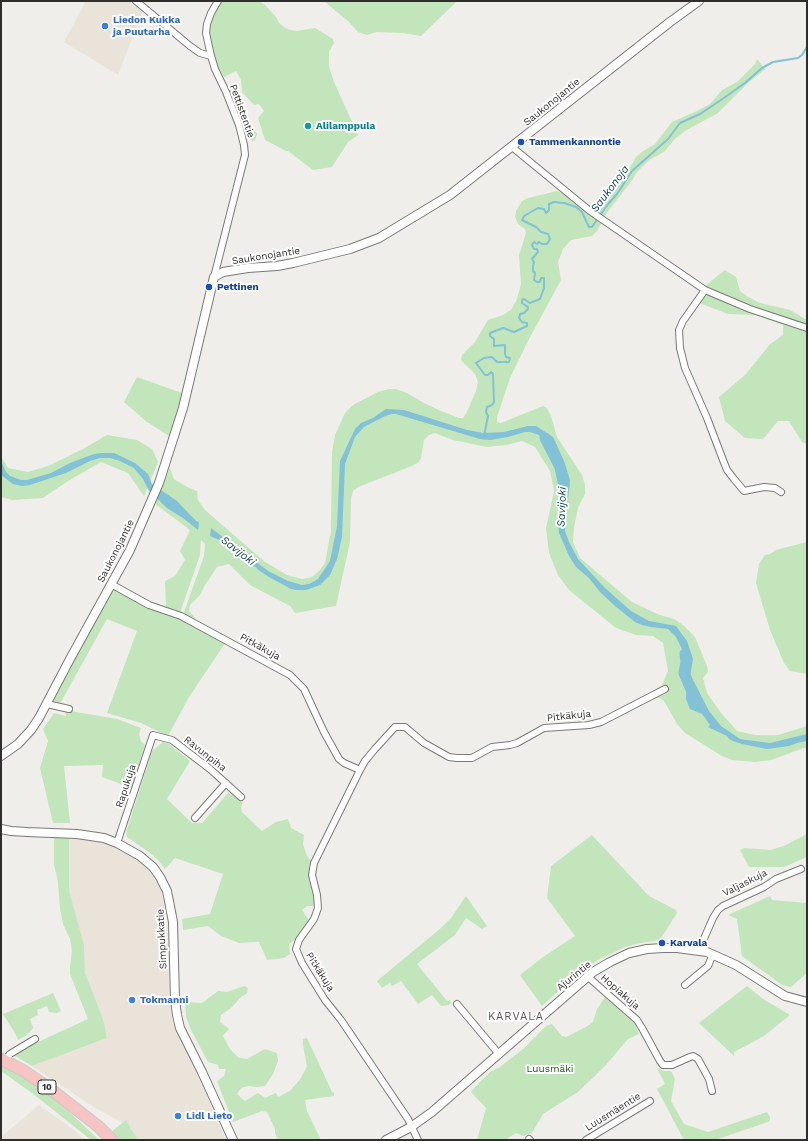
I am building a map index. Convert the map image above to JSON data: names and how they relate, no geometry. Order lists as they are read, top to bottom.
{
  "streets": {
    "highway": ["10"],
    "street": [
      "Saukonojantie",
      "Pettistentie",
      "Pitkäkuja",
      "Ravunpiha",
      "Rapukuja",
      "Valjaskuja",
      "Simpukkatie",
      "Ajurintie",
      "Hopiakuja",
      "Luusmäentie"
    ]
  },
  "crossings": [
    ["Saukonojantie", "Pettistentie"],
    ["Saukonojantie", "Pitkäkuja"],
    ["Pitkäkuja", "Ajurintie"],
    ["Ravunpiha", "Rapukuja"],
    ["Rapukuja", "Simpukkatie"],
    ["Valjaskuja", "Ajurintie"],
    ["Ajurintie", "Hopiakuja"]
  ],
  "districts": ["KARVALA"],
  "water": ["Saukonoja", "Savijoki"],
  "parks": ["Luusmäki"],
  "places": [
    "Liedon Kukka ja Puutarha",
    "Alilamppula",
    "Tammenkannontie",
    "Pettinen",
    "Karvala",
    "Tokmanni",
    "Lidl Lieto"
  ]
}
